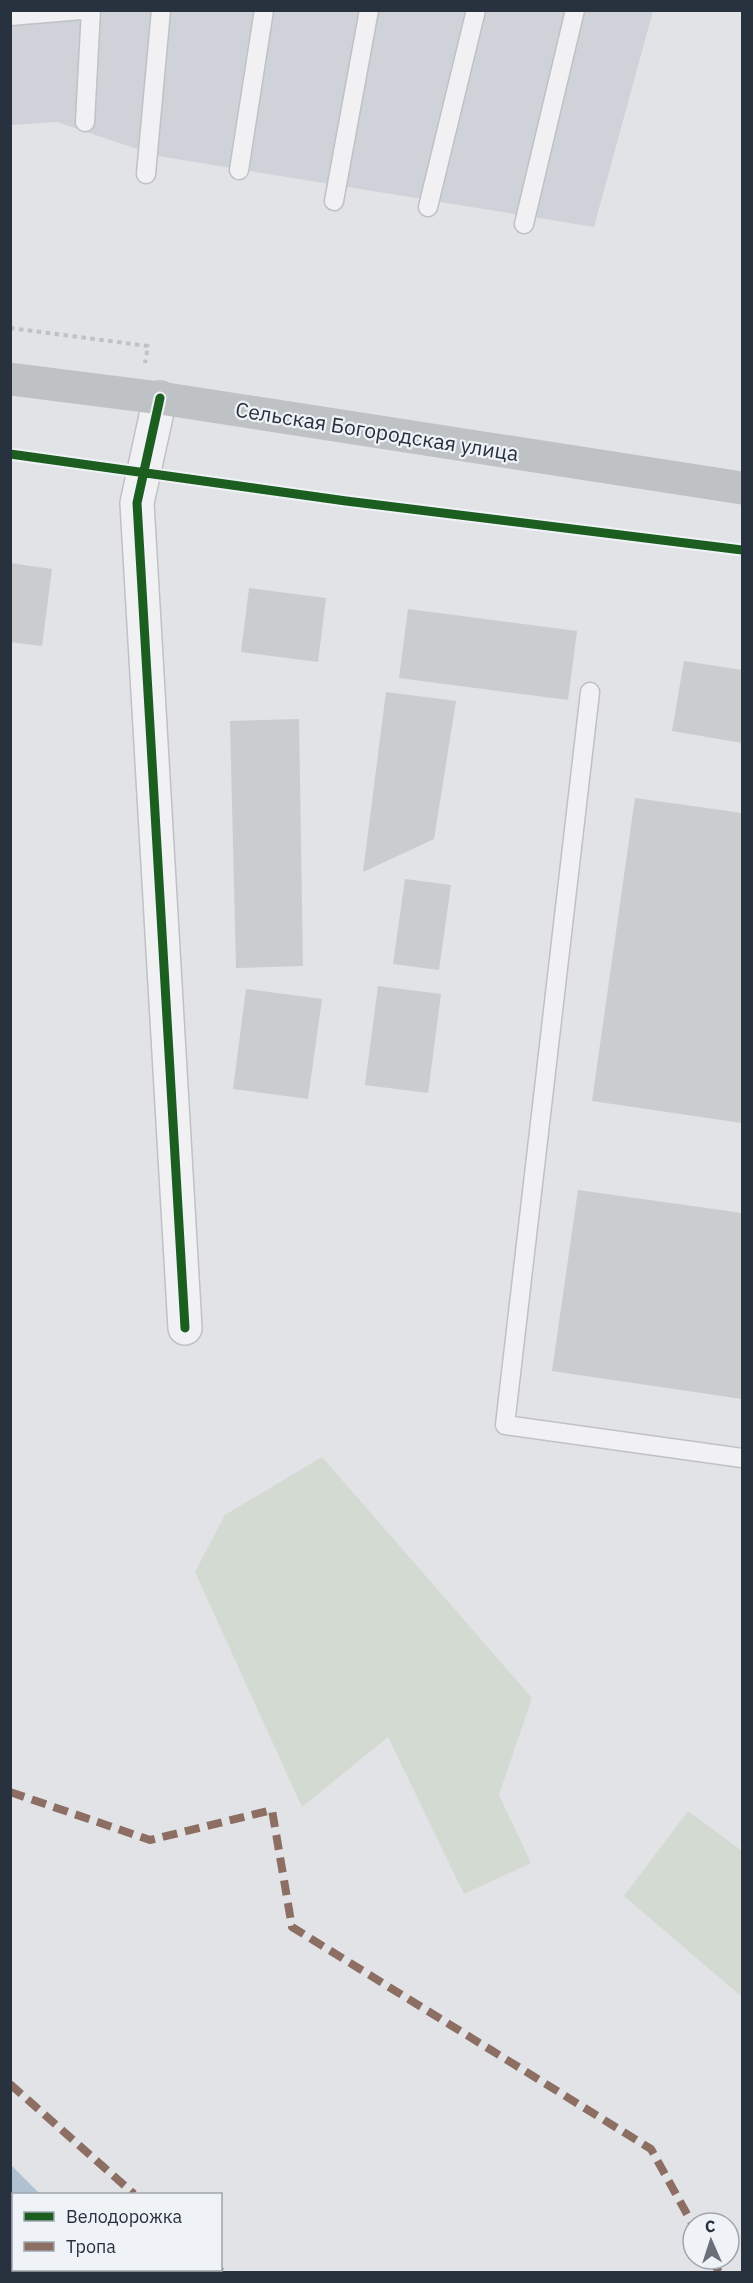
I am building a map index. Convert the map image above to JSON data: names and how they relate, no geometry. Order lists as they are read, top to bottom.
{
  "streets": {
    "main road": ["Сельская Богородская улица"]
  },
  "legend": ["Велодорожка", "Тропа"],
  "north": "top"
}
